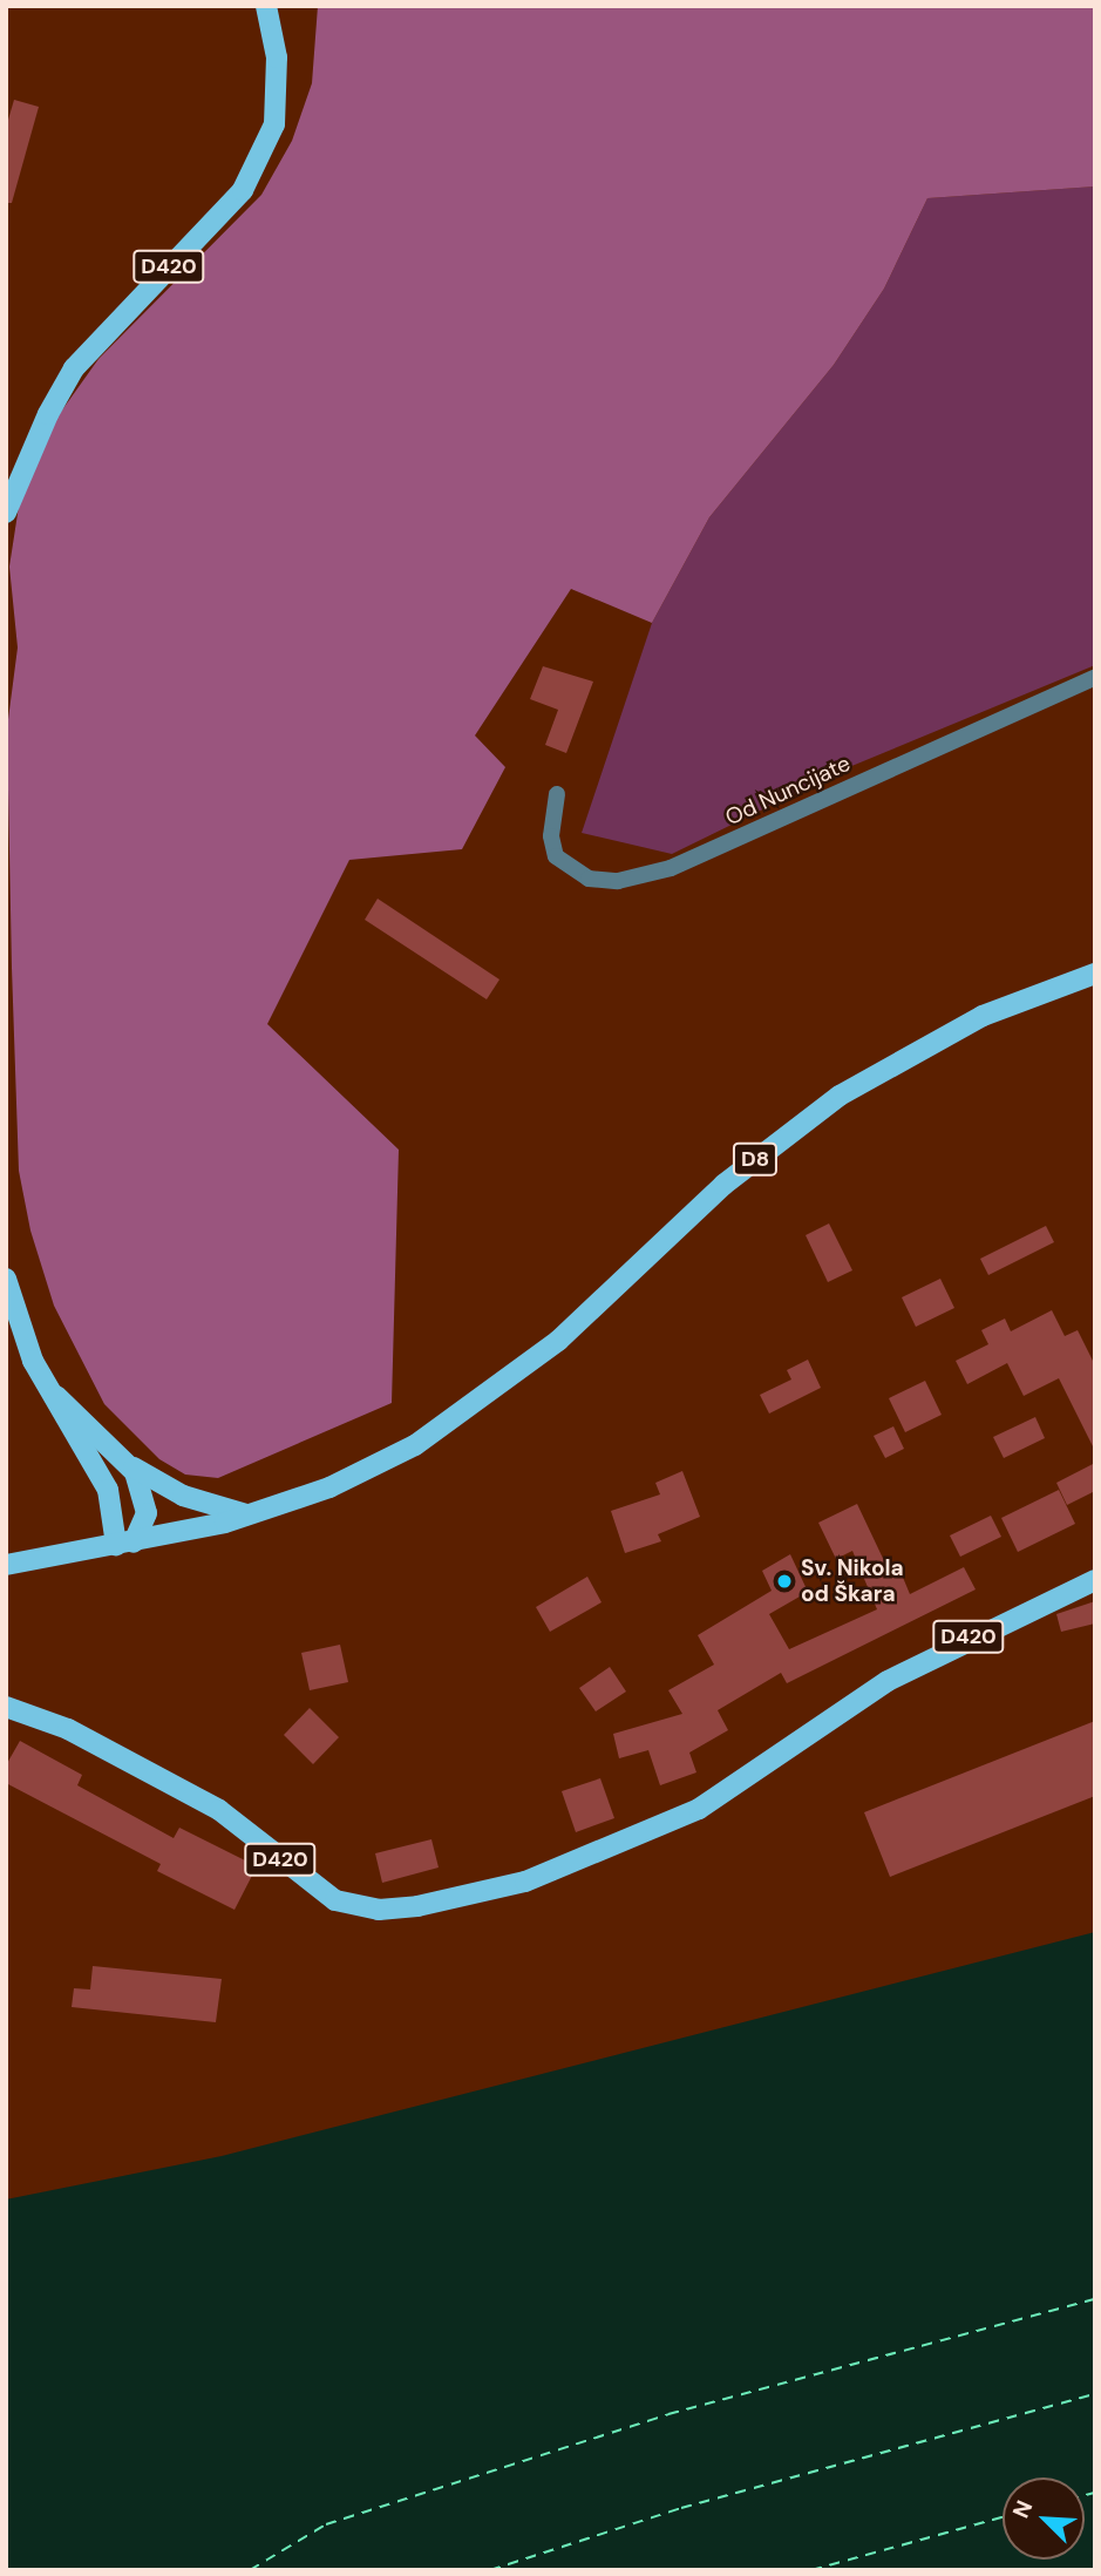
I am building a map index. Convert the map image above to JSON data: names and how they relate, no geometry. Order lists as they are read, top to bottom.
{
  "streets": {
    "main road": ["D420", "D8"],
    "street": ["Od Nuncijate"]
  },
  "places": ["Sv. Nikola od Škara"],
  "north": "top left"
}
